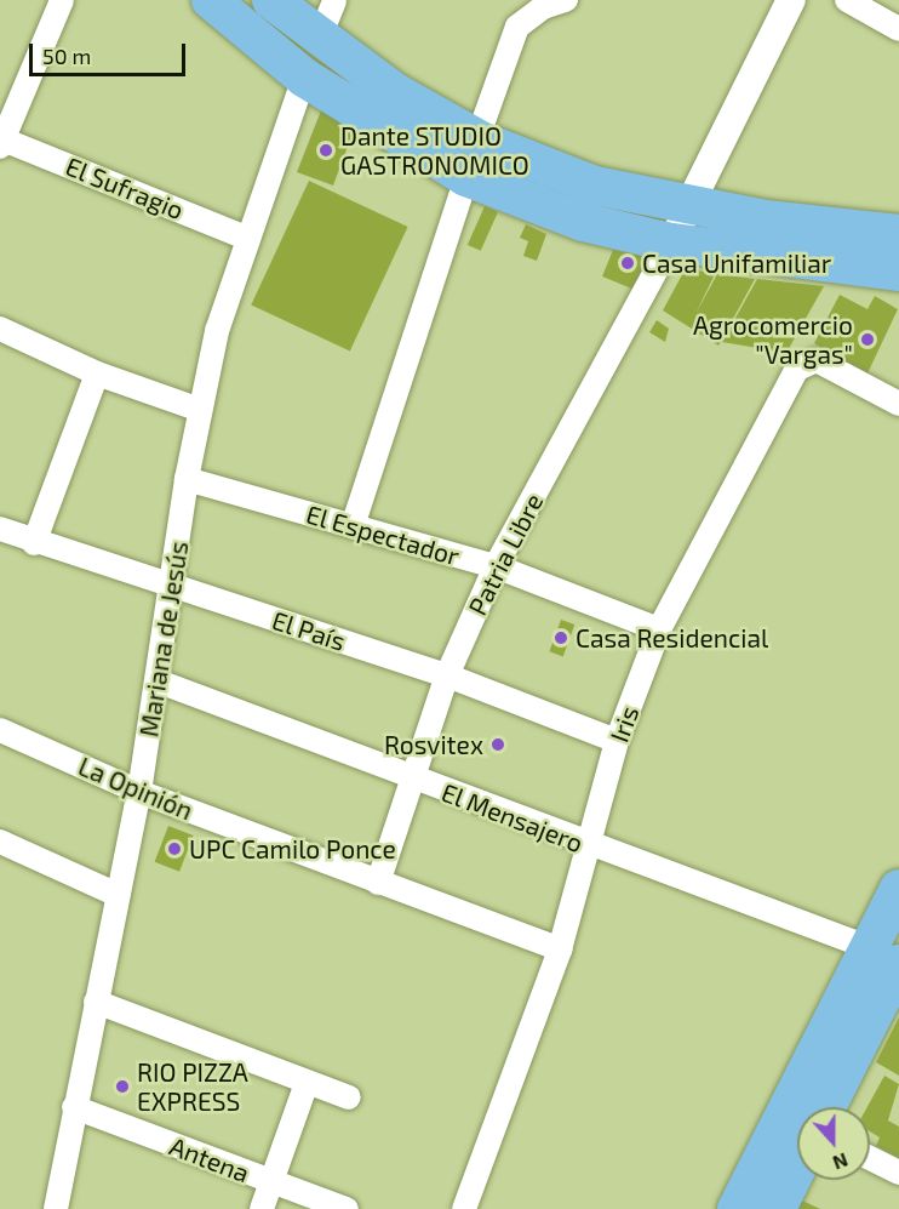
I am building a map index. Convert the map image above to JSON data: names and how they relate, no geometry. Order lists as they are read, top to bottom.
{
  "streets": {
    "street": [
      "El Sufragio",
      "El Espectador",
      "Patria Libre",
      "El País",
      "Mariana de Jesús",
      "Iris",
      "La Opinión",
      "El Mensajero",
      "Antena"
    ]
  },
  "crossings": [
    ["El Sufragio", "Mariana de Jesús"],
    ["El Espectador", "Patria Libre"],
    ["El Espectador", "Mariana de Jesús"],
    ["El Espectador", "Iris"],
    ["Patria Libre", "El País"],
    ["Patria Libre", "La Opinión"],
    ["Patria Libre", "El Mensajero"],
    ["El País", "Mariana de Jesús"],
    ["El País", "Iris"],
    ["Mariana de Jesús", "La Opinión"],
    ["Mariana de Jesús", "El Mensajero"],
    ["Mariana de Jesús", "Antena"],
    ["Iris", "La Opinión"],
    ["Iris", "El Mensajero"]
  ],
  "places": [
    "Dante STUDIO GASTRONOMICO",
    "Casa Unifamiliar",
    "Agrocomercio \"Vargas\"",
    "Casa Residencial",
    "Rosvitex",
    "UPC Camilo Ponce",
    "RIO PIZZA EXPRESS"
  ],
  "scale_bar": "50 m",
  "north": "bottom"
}
